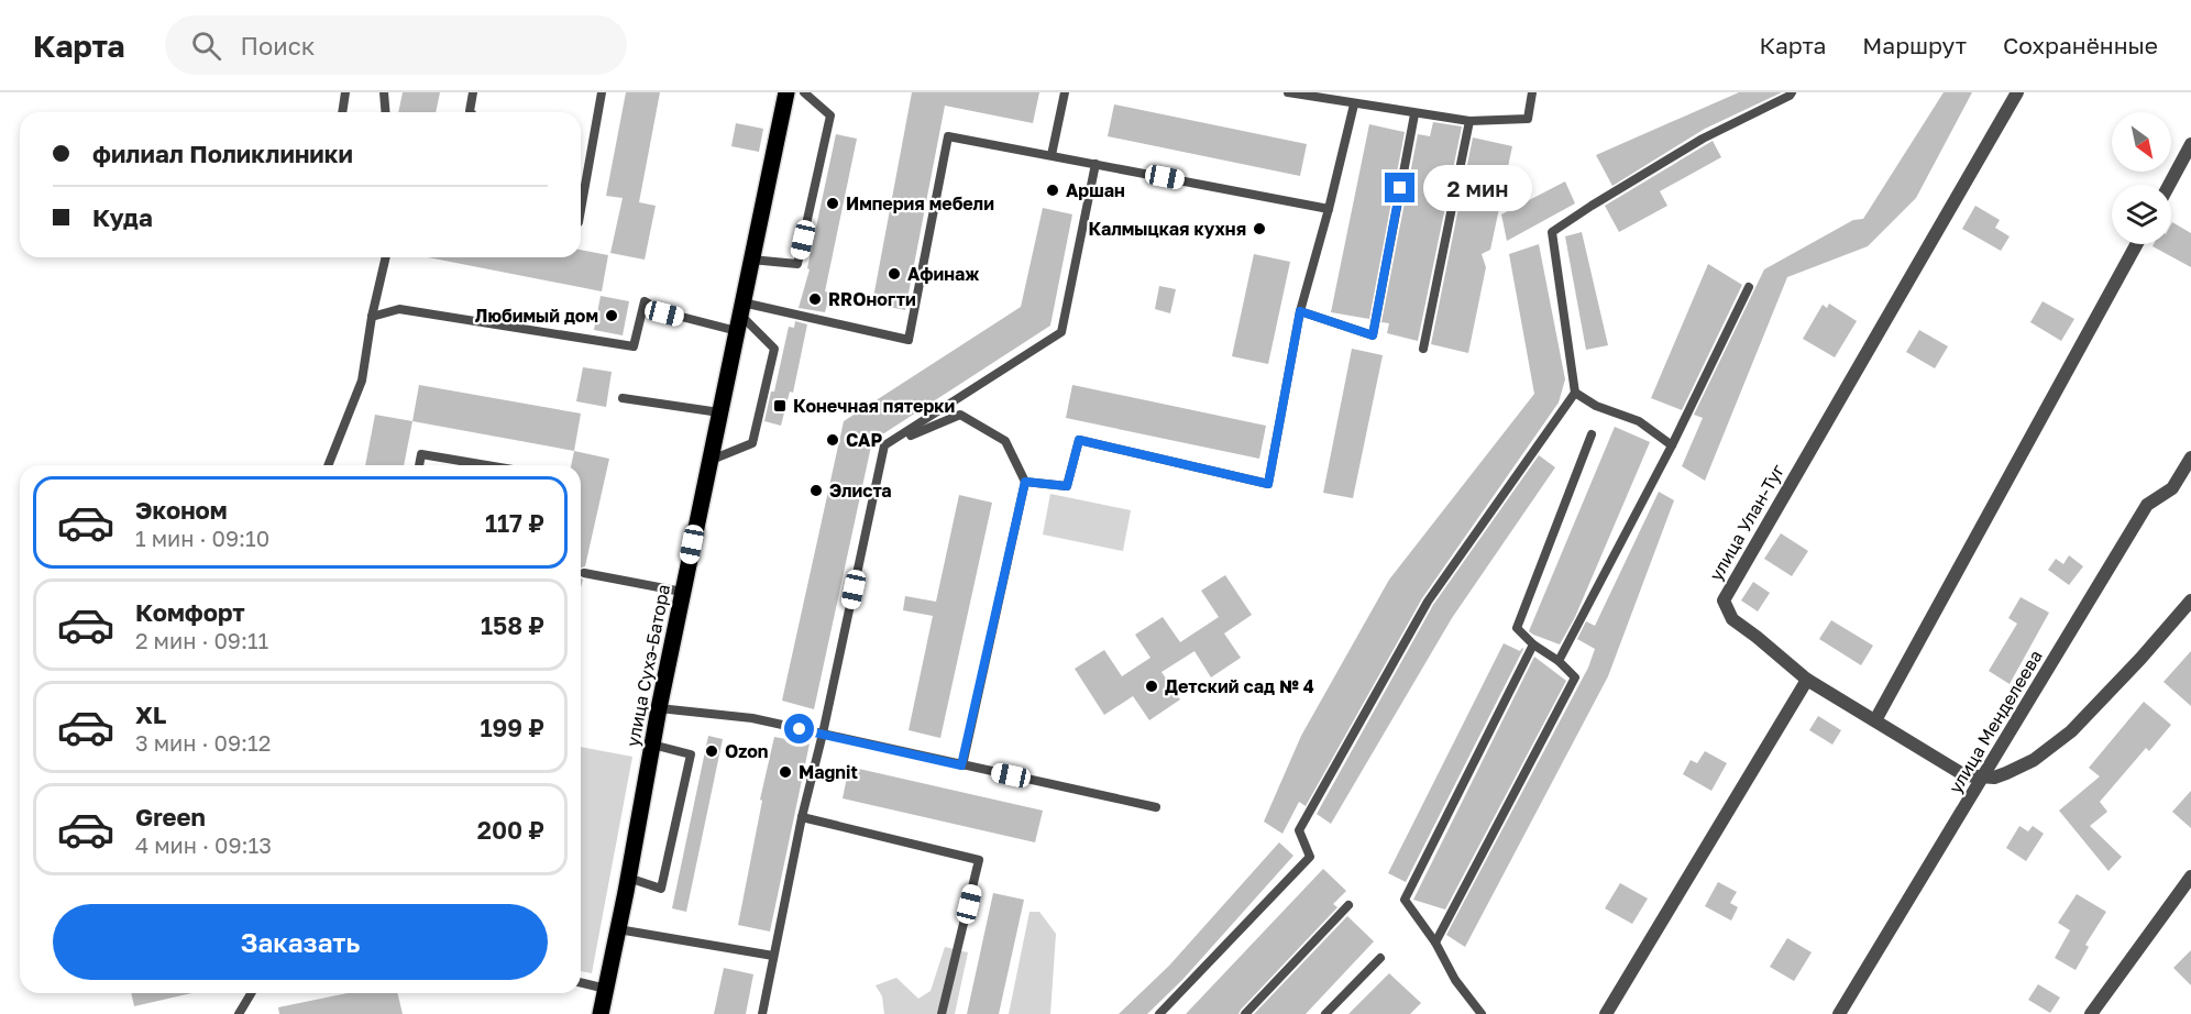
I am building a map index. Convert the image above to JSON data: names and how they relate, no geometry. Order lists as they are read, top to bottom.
{
  "streets": {
    "main road": ["улица Сухэ-Батора"],
    "street": ["улица Улан-Туг", "улица Менделеева"]
  },
  "places": {
    "other": [
      "Аршан",
      "Империя мебели",
      "Калмыцкая кухня",
      "Афинаж",
      "RROногти",
      "Любимый дом",
      "САР",
      "Элиста",
      "Детский сад № 4",
      "Ozon",
      "Magnit"
    ],
    "transit": ["Конечная пятерки"]
  },
  "north": "bottom right",
  "page": {
    "header": "Карта",
    "search": "Поиск",
    "nav": ["Карта", "Маршрут", "Сохранённые"],
    "banner": ["филиал Поликлиники", "Куда"],
    "bubble": "2 мин",
    "list": [
      {
        "name": "Эконом",
        "note": "1 мин · 09:10",
        "value": "117 ₽"
      },
      {
        "name": "Комфорт",
        "note": "2 мин · 09:11",
        "value": "158 ₽"
      },
      {
        "name": "XL",
        "note": "3 мин · 09:12",
        "value": "199 ₽"
      },
      {
        "name": "Green",
        "note": "4 мин · 09:13",
        "value": "200 ₽"
      }
    ],
    "buttons": "Заказать"
  }
}
